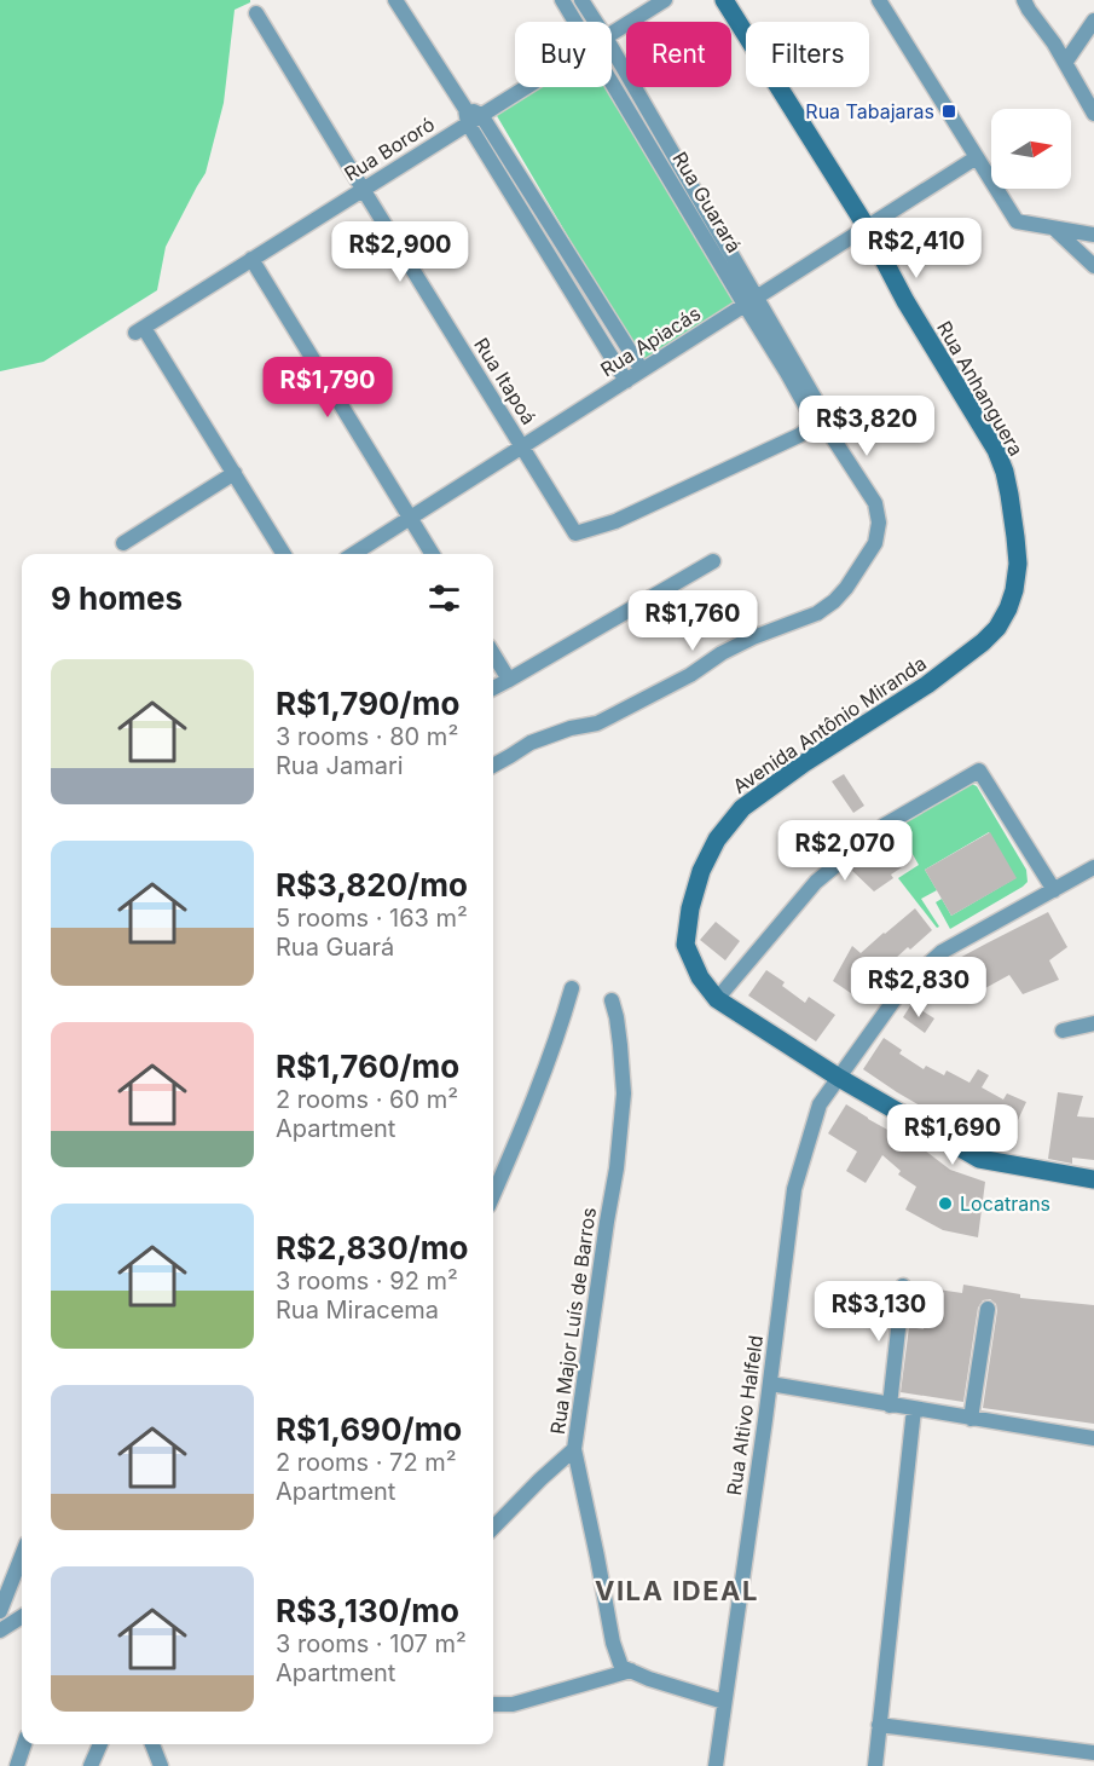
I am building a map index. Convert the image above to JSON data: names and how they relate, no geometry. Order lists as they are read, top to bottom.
{
  "streets": {
    "street": [
      "Rua Bororó",
      "Rua Guarará",
      "Rua Apiacás",
      "Rua Itapoá",
      "Rua Anhanguera",
      "Avenida Antônio Miranda",
      "Rua Major Luís de Barros",
      "Rua Altivo Halfeld"
    ]
  },
  "crossings": [
    ["Rua Bororó", "Rua Itapoá"],
    ["Rua Guarará", "Rua Apiacás"],
    ["Rua Guarará", "Rua Itapoá"],
    ["Rua Apiacás", "Rua Itapoá"],
    ["Rua Apiacás", "Rua Anhanguera"],
    ["Rua Anhanguera", "Avenida Antônio Miranda"],
    ["Avenida Antônio Miranda", "Rua Altivo Halfeld"]
  ],
  "districts": ["VILA IDEAL"],
  "places": {
    "transit": ["Rua Tabajaras"],
    "other": ["Locatrans"]
  },
  "north": "right",
  "page": {
    "chip": ["Buy", "Rent", "Filters"],
    "price": [
      "R$2,410",
      "R$2,900",
      "R$1,790",
      "R$3,820",
      "R$1,760",
      "R$2,070",
      "R$2,830",
      "R$1,690",
      "R$3,130"
    ],
    "heading": "9 homes",
    "list": [
      {
        "name": "R$1,790/mo",
        "note": "3 rooms · 80 m² · Rua Jamari"
      },
      {
        "name": "R$3,820/mo",
        "note": "5 rooms · 163 m² · Rua Guará"
      },
      {
        "name": "R$1,760/mo",
        "note": "2 rooms · 60 m² · Apartment"
      },
      {
        "name": "R$2,830/mo",
        "note": "3 rooms · 92 m² · Rua Miracema"
      },
      {
        "name": "R$1,690/mo",
        "note": "2 rooms · 72 m² · Apartment"
      },
      {
        "name": "R$3,130/mo",
        "note": "3 rooms · 107 m² · Apartment"
      }
    ]
  }
}
